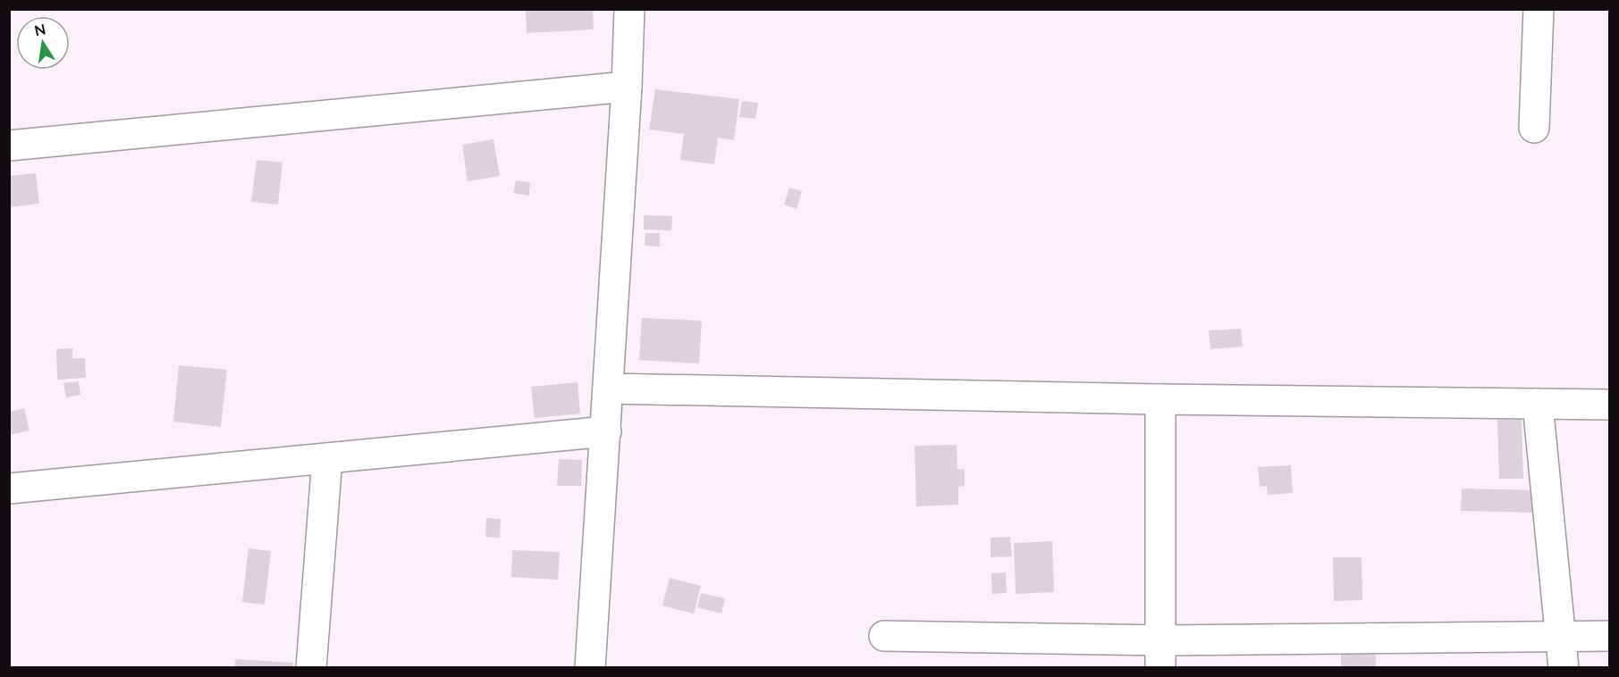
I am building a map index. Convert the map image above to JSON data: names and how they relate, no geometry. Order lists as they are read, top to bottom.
{
  "north": "top"
}
